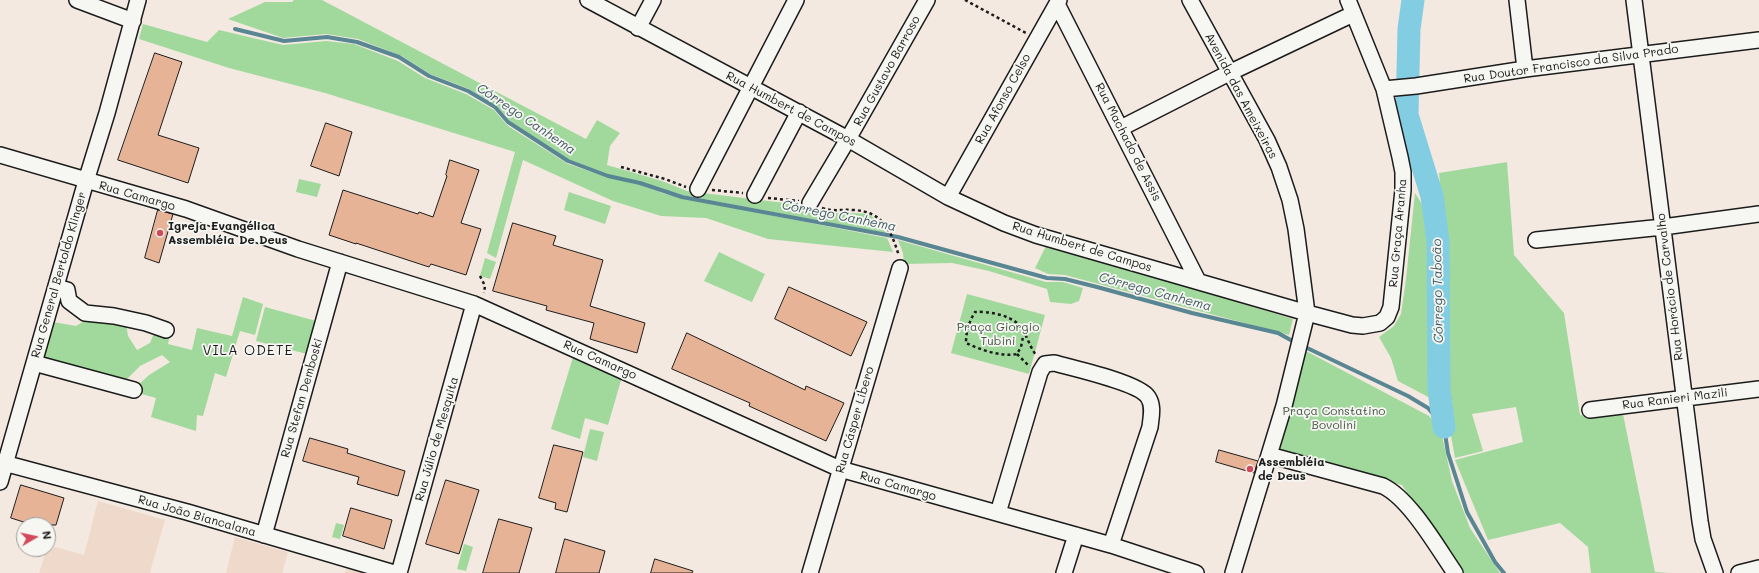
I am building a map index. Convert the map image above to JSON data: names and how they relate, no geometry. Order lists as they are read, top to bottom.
{
  "streets": {
    "street": [
      "Rua Doutor Francisco da Silva Prado",
      "Rua Gustavo Barroso",
      "Avenida das Ameixeiras",
      "Rua Afonso Celso",
      "Rua Humbert de Campos",
      "Rua Machado de Assis",
      "Rua Camargo",
      "Rua Graça Aranha",
      "Rua General Bertoldo Klinger",
      "Rua Horácio de Carvalho",
      "Rua Stefan Demboski",
      "Rua Ranieri Mazili",
      "Rua Cásper Libero",
      "Rua Júlio de Mesquita",
      "Rua João Biancalana"
    ]
  },
  "crossings": [
    ["Rua Doutor Francisco da Silva Prado", "Rua Graça Aranha"],
    ["Rua Doutor Francisco da Silva Prado", "Rua Horácio de Carvalho"],
    ["Rua Gustavo Barroso", "Rua Humbert de Campos"],
    ["Avenida das Ameixeiras", "Rua Humbert de Campos"],
    ["Rua Afonso Celso", "Rua Humbert de Campos"],
    ["Rua Afonso Celso", "Rua Machado de Assis"],
    ["Rua Humbert de Campos", "Rua Machado de Assis"],
    ["Rua Humbert de Campos", "Rua Graça Aranha"],
    ["Rua Camargo", "Rua General Bertoldo Klinger"],
    ["Rua Camargo", "Rua Stefan Demboski"],
    ["Rua Camargo", "Rua Cásper Libero"],
    ["Rua Camargo", "Rua Júlio de Mesquita"],
    ["Rua General Bertoldo Klinger", "Rua João Biancalana"],
    ["Rua Horácio de Carvalho", "Rua Ranieri Mazili"],
    ["Rua Stefan Demboski", "Rua João Biancalana"]
  ],
  "districts": ["VILA ODETE"],
  "water": ["Córrego Canhema", "Córrego Taboão"],
  "parks": ["Praça Giorgio Tubini", "Praça Constatino Bovolini"],
  "places": ["Igreja Evangélica Assembléia De Deus", "Assembléia de Deus"],
  "north": "right"
}
